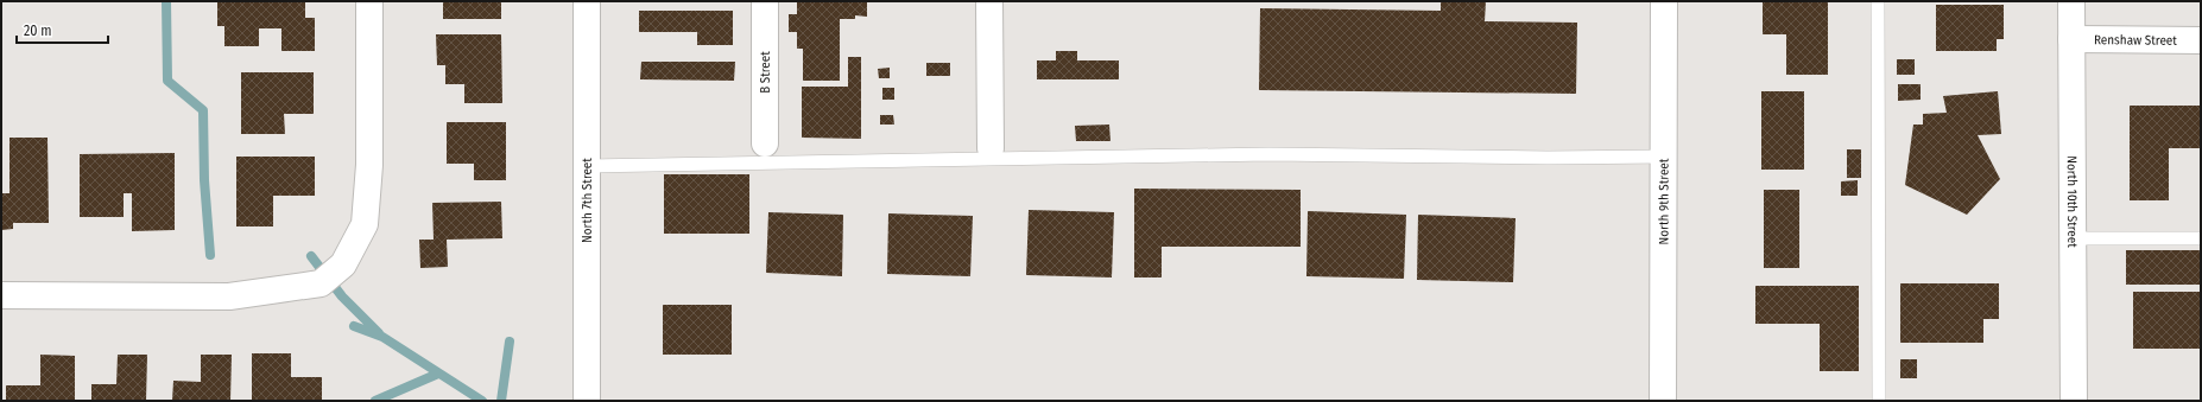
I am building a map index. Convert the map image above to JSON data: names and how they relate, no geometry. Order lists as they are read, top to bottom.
{
  "streets": {
    "street": [
      "Renshaw Street",
      "B Street",
      "North 7th Street",
      "North 9th Street",
      "North 10th Street"
    ]
  },
  "crossings": [
    ["Renshaw Street", "North 10th Street"]
  ],
  "scale_bar": "20 m"
}
